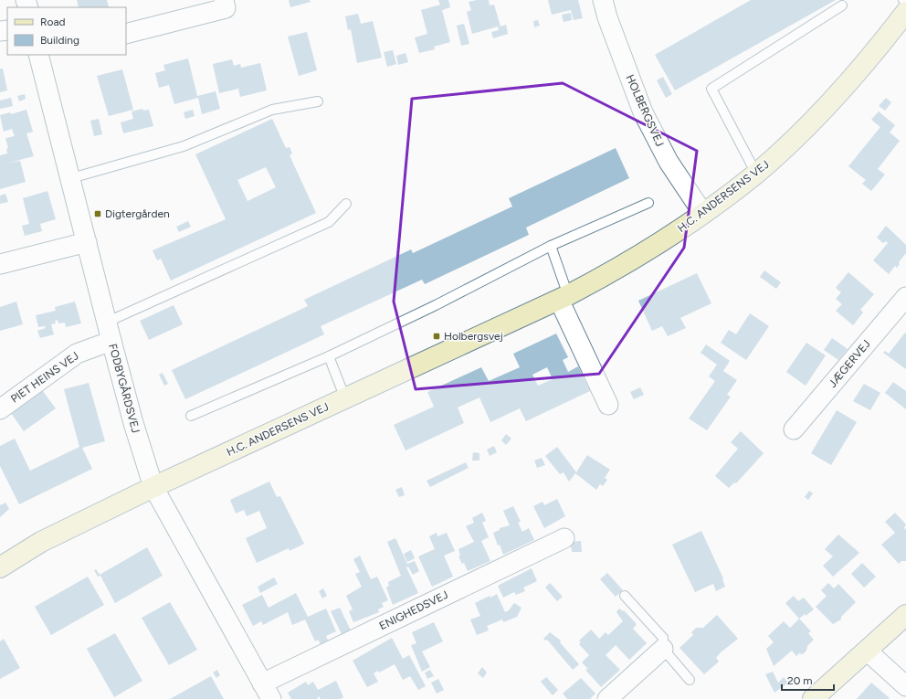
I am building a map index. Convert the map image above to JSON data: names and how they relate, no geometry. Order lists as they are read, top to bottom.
{
  "streets": {
    "street": [
      "HOLBERGSVEJ",
      "H.C. ANDERSENS VEJ",
      "JÆGERVEJ",
      "PIET HEINS VEJ",
      "FODBYGÅRDSVEJ",
      "ENIGHEDSVEJ"
    ]
  },
  "crossings": [
    ["HOLBERGSVEJ", "H.C. ANDERSENS VEJ"],
    ["H.C. ANDERSENS VEJ", "FODBYGÅRDSVEJ"],
    ["PIET HEINS VEJ", "FODBYGÅRDSVEJ"],
    ["FODBYGÅRDSVEJ", "ENIGHEDSVEJ"]
  ],
  "places": {
    "transit": ["Digtergården", "Holbergsvej"]
  },
  "legend": ["Road", "Building"],
  "scale_bar": "20 m"
}
